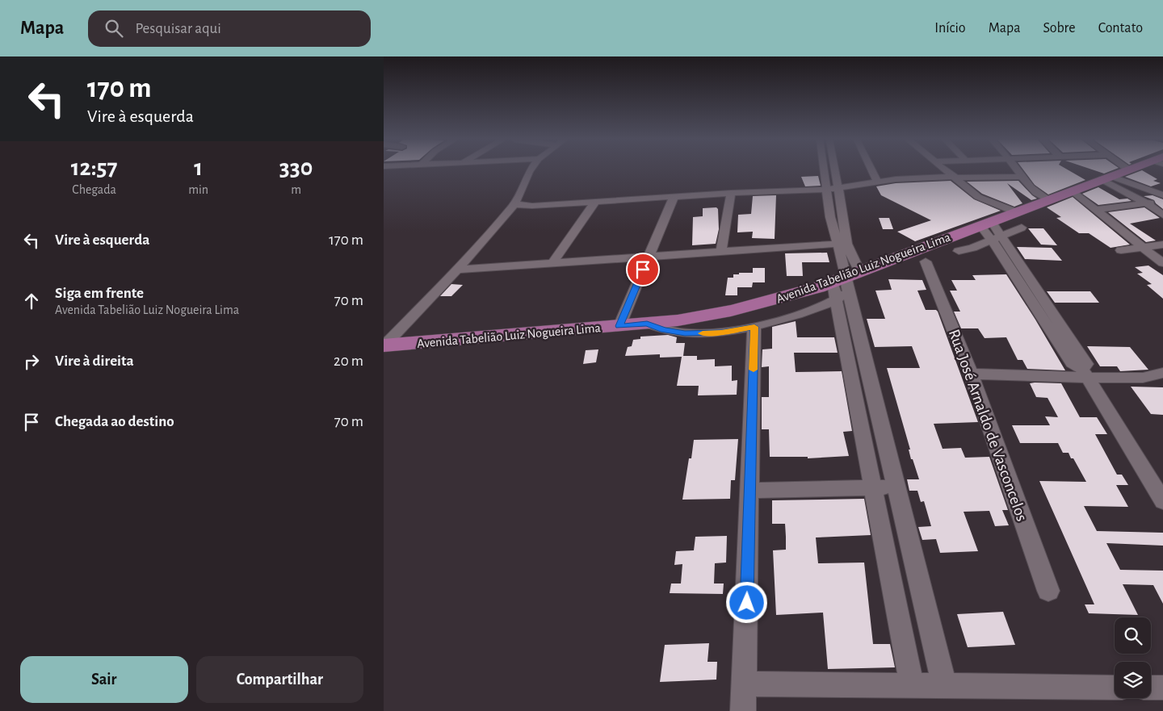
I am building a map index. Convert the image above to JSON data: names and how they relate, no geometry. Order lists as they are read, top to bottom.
{
  "streets": {
    "highway": ["Avenida Tabelião Luiz Nogueira Lima"],
    "street": ["Rua José Arnaldo de Vasconcelos"]
  },
  "page": {
    "header": "Mapa",
    "search": "Pesquisar aqui",
    "nav": [
      "Início",
      "Mapa",
      "Sobre",
      "Contato"
    ],
    "turn": ["170 m", "Vire à esquerda"],
    "eta": [
      "12:57",
      "Chegada",
      "1",
      "min",
      "330",
      "m"
    ],
    "list": [
      {
        "name": "Vire à esquerda",
        "value": "170 m"
      },
      {
        "name": "Siga em frente",
        "note": "Avenida Tabelião Luiz Nogueira Lima",
        "value": "70 m"
      },
      {
        "name": "Vire à direita",
        "value": "20 m"
      },
      {
        "name": "Chegada ao destino",
        "value": "70 m"
      }
    ],
    "buttons": ["Sair", "Compartilhar"]
  }
}
